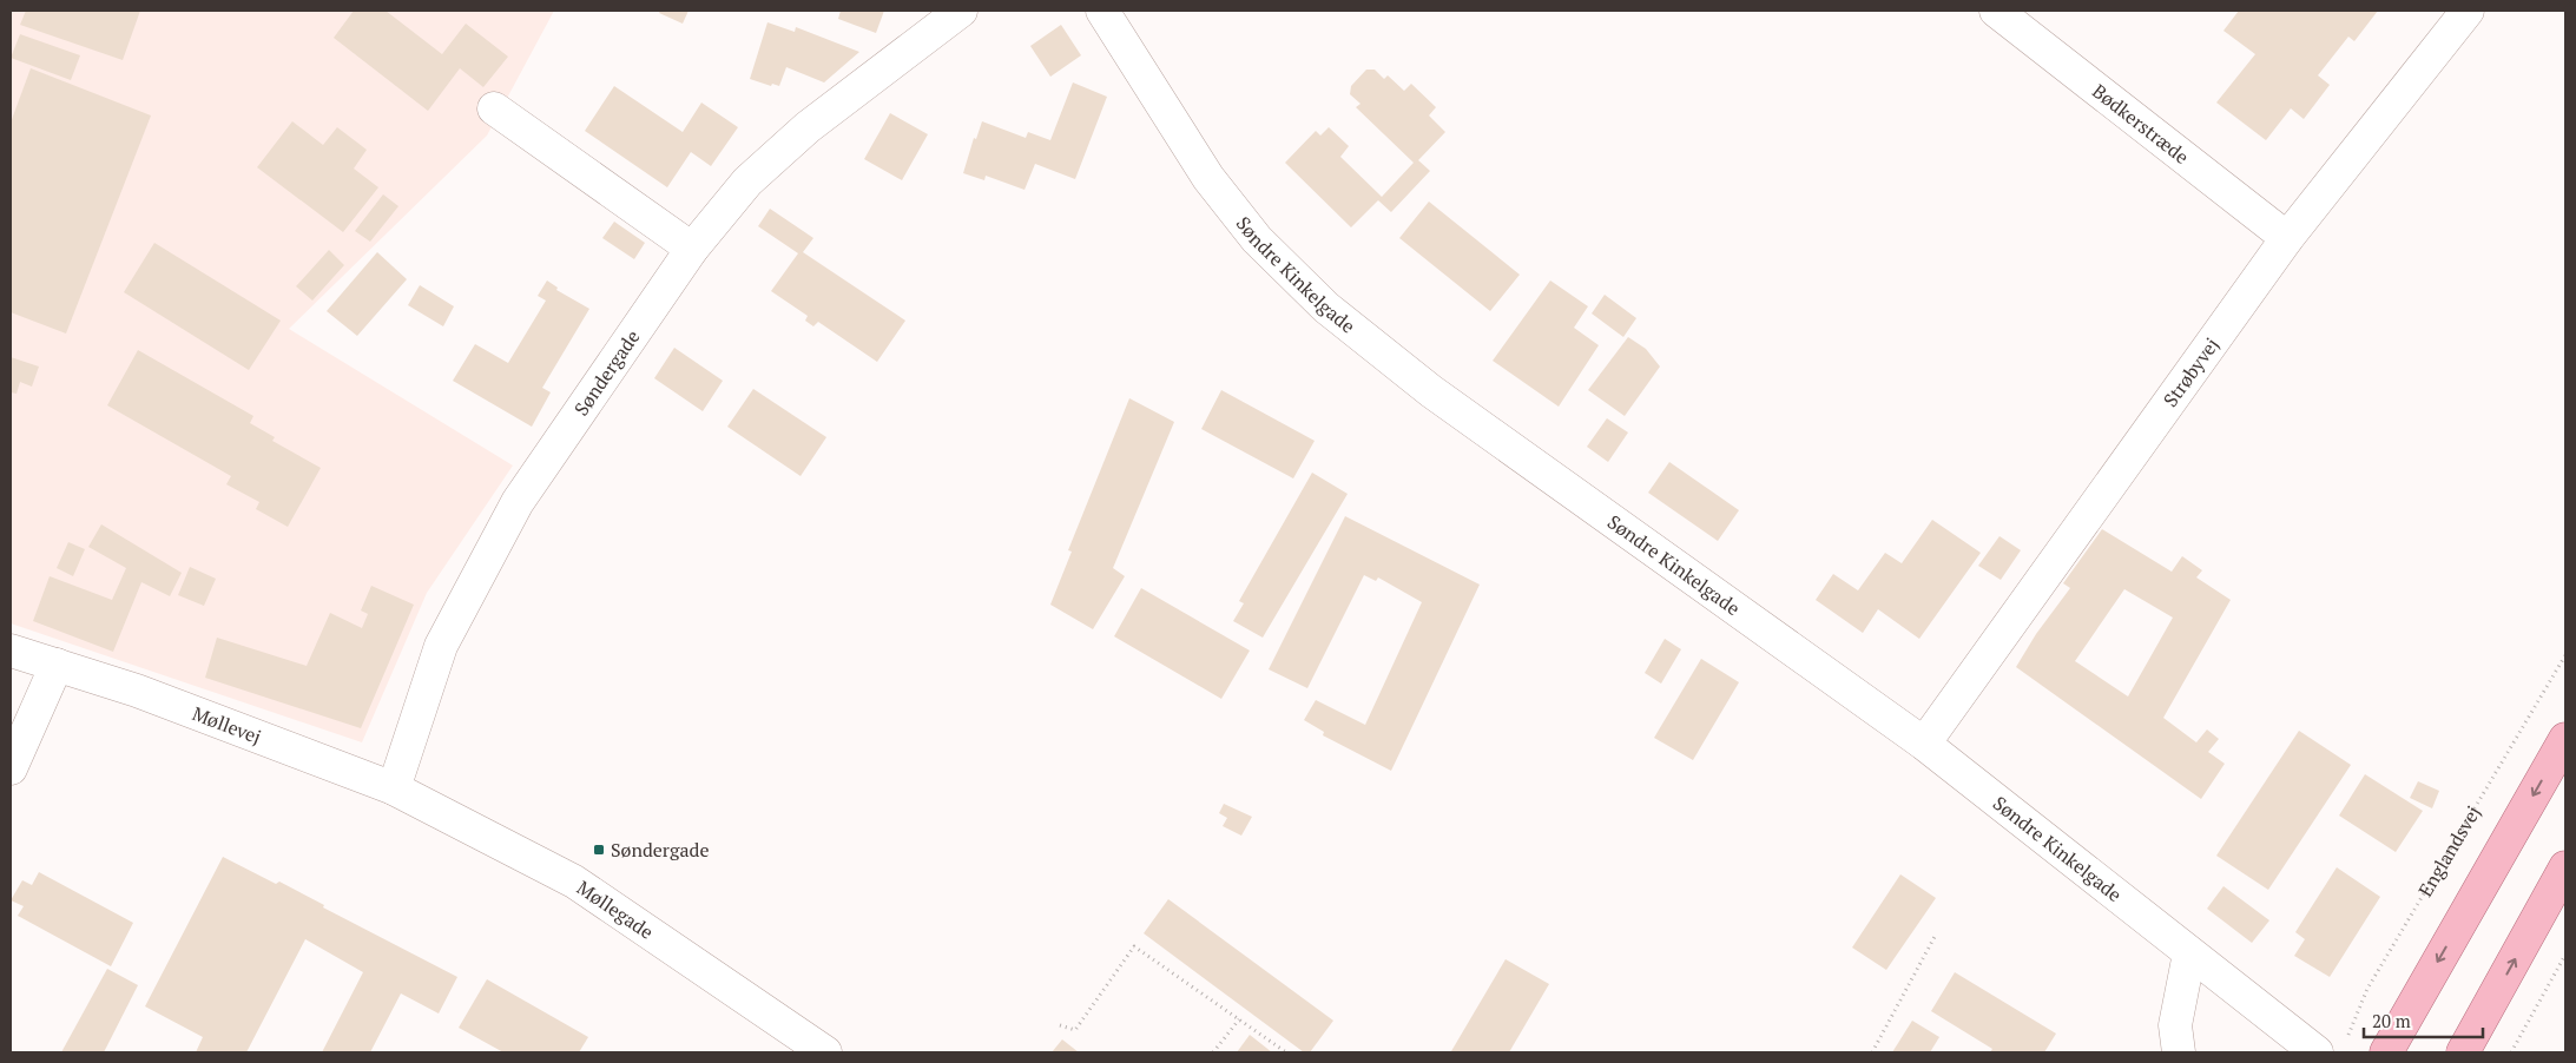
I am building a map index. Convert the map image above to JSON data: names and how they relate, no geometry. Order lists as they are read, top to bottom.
{
  "streets": {
    "street": [
      "Bødkerstræde",
      "Søndre Kinkelgade",
      "Strøbyvej",
      "Søndergade",
      "Møllevej",
      "Møllegade"
    ],
    "path": ["Englandsvej"]
  },
  "crossings": [
    ["Bødkerstræde", "Strøbyvej"],
    ["Søndre Kinkelgade", "Strøbyvej"],
    ["Søndre Kinkelgade", "Englandsvej"],
    ["Søndergade", "Møllevej"],
    ["Søndergade", "Møllegade"],
    ["Møllevej", "Møllegade"]
  ],
  "places": {
    "transit": ["Søndergade"]
  },
  "scale_bar": "20 m"
}
